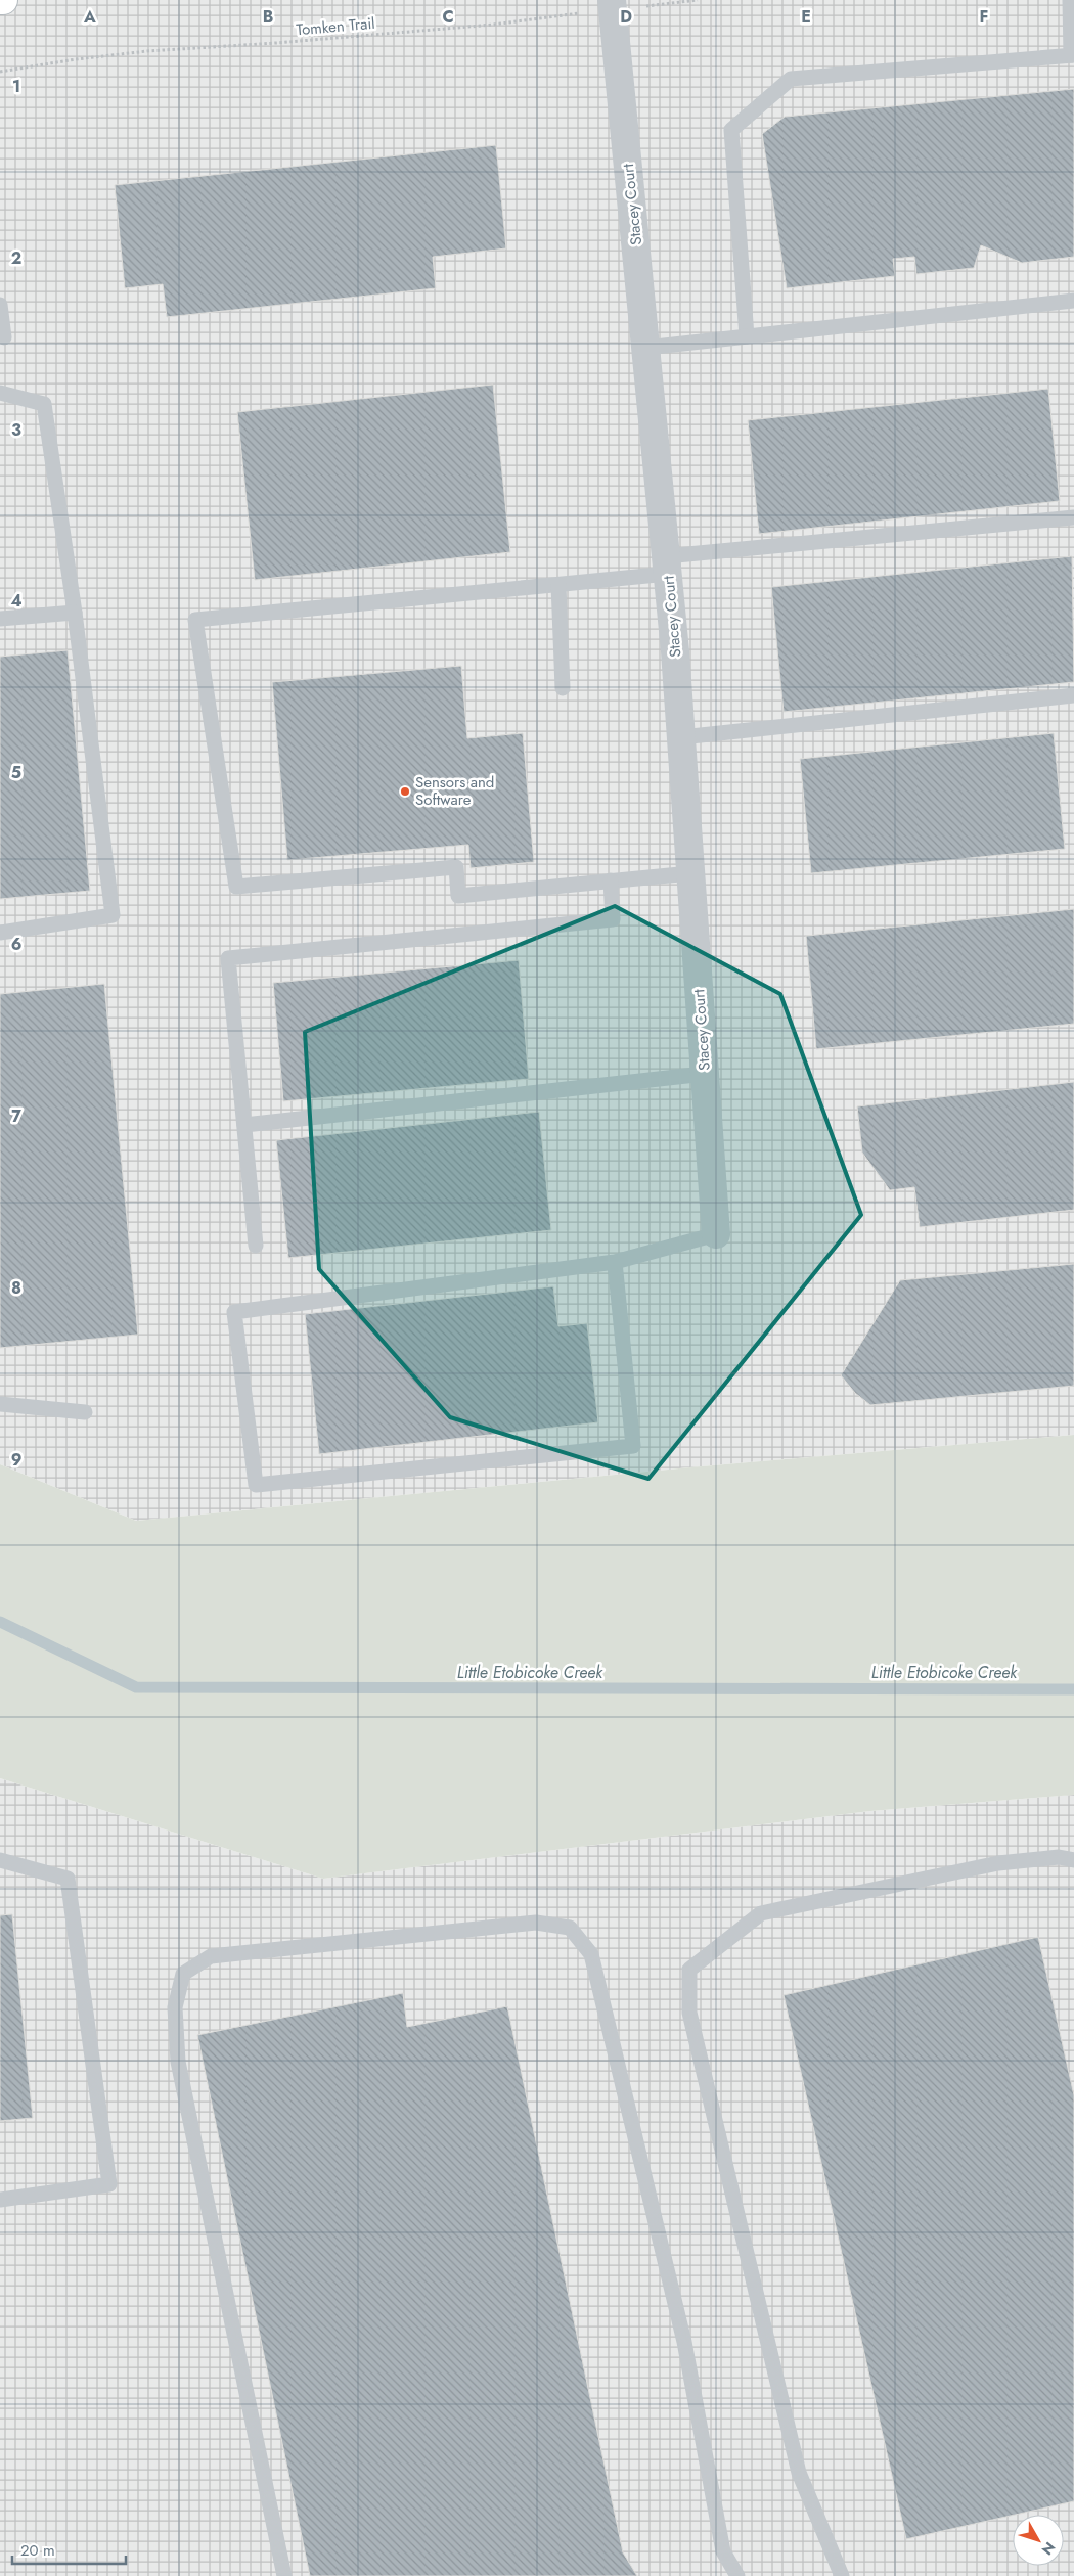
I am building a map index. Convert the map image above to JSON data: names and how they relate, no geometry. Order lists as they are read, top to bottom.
{
  "streets": {
    "street": ["Stacey Court"],
    "path": ["Tomken Trail"]
  },
  "water": ["Little Etobicoke Creek"],
  "places": ["Sensors and Software"],
  "scale_bar": "20 m",
  "north": "bottom right",
  "grid": {
    "columns": [
      "A",
      "B",
      "C",
      "D",
      "E",
      "F"
    ],
    "rows": [
      "1",
      "2",
      "3",
      "4",
      "5",
      "6",
      "7",
      "8",
      "9"
    ]
  }
}
